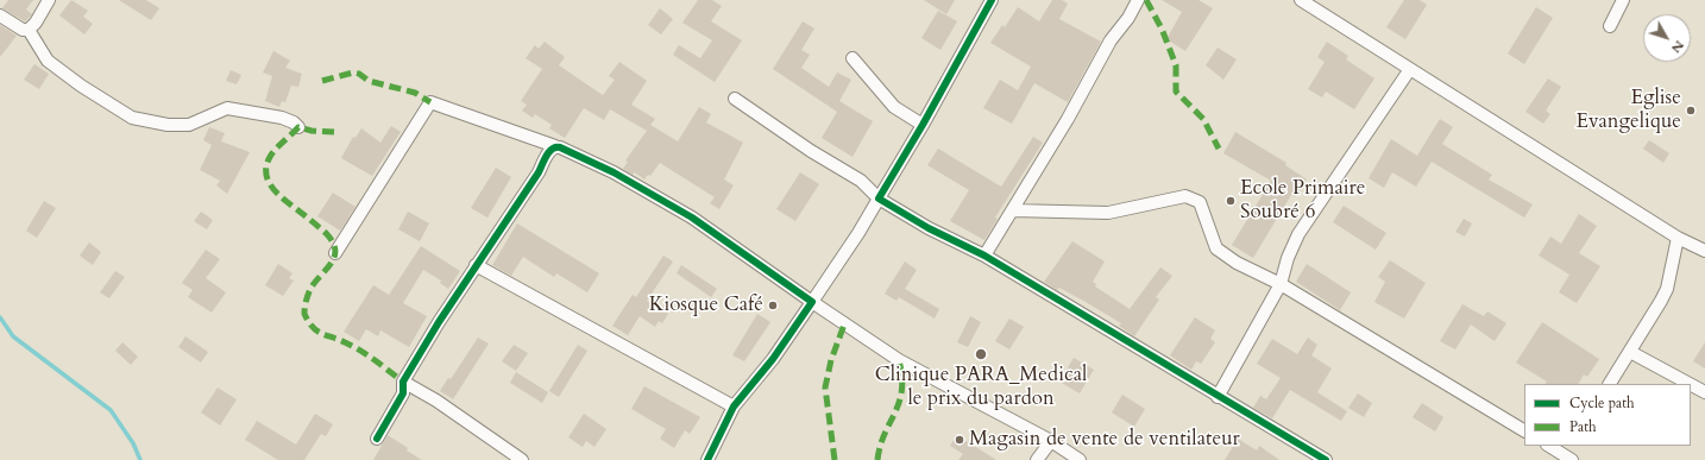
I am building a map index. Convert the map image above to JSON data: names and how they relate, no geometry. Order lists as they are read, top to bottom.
{
  "places": [
    "Eglise Evangelique",
    "Ecole Primaire Soubré 6",
    "Kiosque Café",
    "Clinique PARA_Medical le prix du pardon",
    "Magasin de vente de ventilateur"
  ],
  "legend": ["Cycle path", "Path"],
  "north": "bottom right"
}
